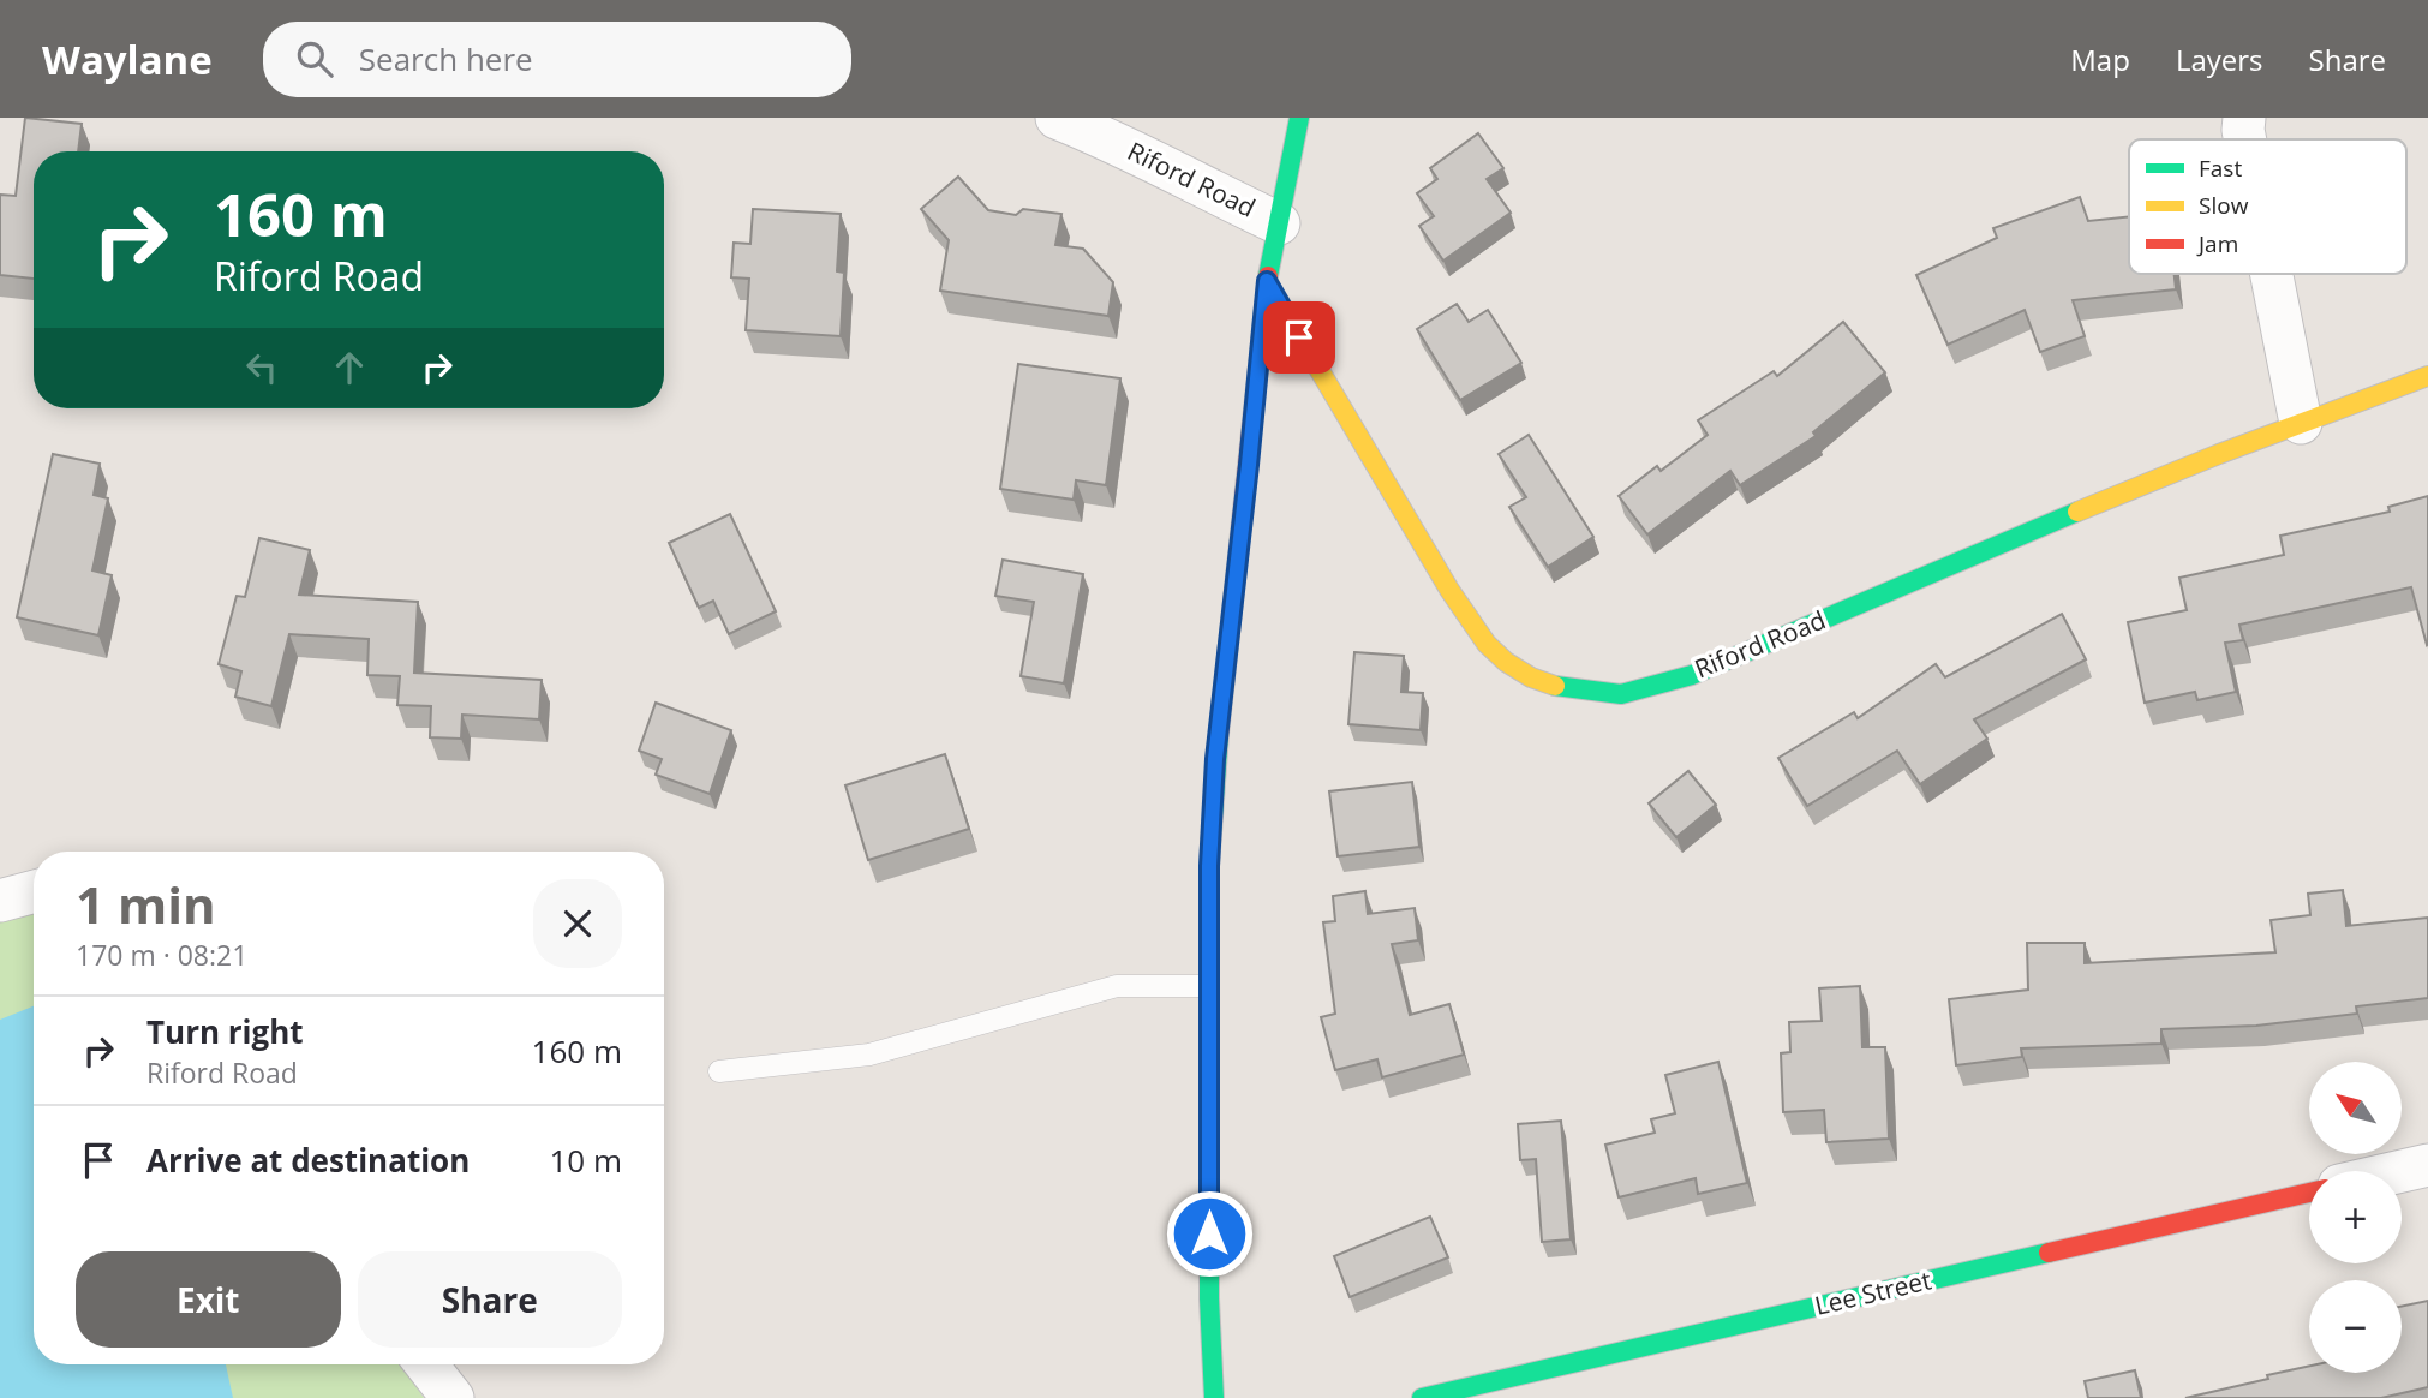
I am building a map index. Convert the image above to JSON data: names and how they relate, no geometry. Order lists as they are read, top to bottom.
{
  "streets": {
    "street": ["Riford Road", "Lee Street"]
  },
  "legend": ["Fast", "Slow", "Jam"],
  "north": "top left",
  "page": {
    "header": "Waylane",
    "search": "Search here",
    "nav": ["Map", "Layers", "Share"],
    "turn": ["160 m", "Riford Road"],
    "heading": ["1 min", "170 m · 08:21"],
    "list": [
      {
        "name": "Turn right",
        "note": "Riford Road",
        "value": "160 m"
      },
      {
        "name": "Arrive at destination",
        "value": "10 m"
      }
    ],
    "map_buttons": ["+", "−"],
    "buttons": ["Exit", "Share"]
  }
}
